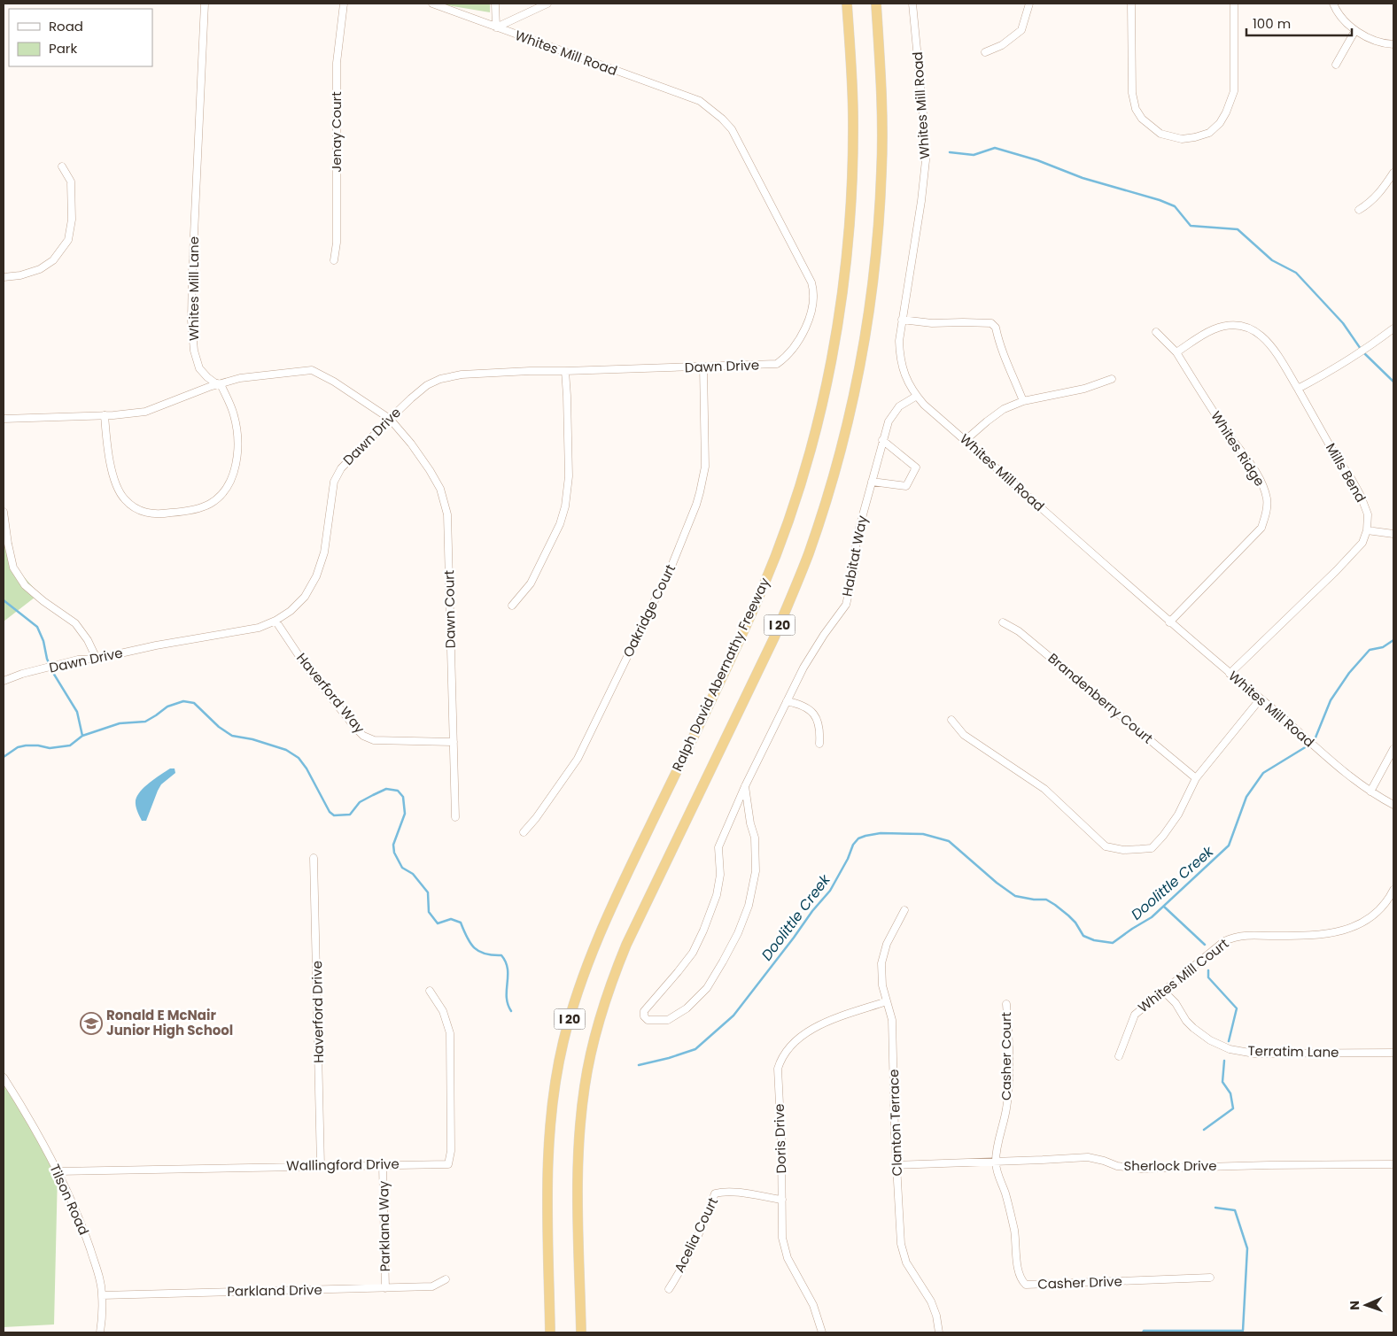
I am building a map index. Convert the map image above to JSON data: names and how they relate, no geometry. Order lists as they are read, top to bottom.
{
  "streets": {
    "highway": ["I 20", "Ralph David Abernathy Freeway"],
    "street": [
      "Whites Mill Road",
      "Jenay Court",
      "Whites Mill Lane",
      "Dawn Drive",
      "Whites Ridge",
      "Mills Bend",
      "Habitat Way",
      "Dawn Court",
      "Oakridge Court",
      "Haverford Way",
      "Brandenberry Court",
      "Whites Mill Court",
      "Haverford Drive",
      "Terratim Lane",
      "Casher Court",
      "Clanton Terrace",
      "Doris Drive",
      "Wallingford Drive",
      "Sherlock Drive",
      "Tilson Road",
      "Parkland Way",
      "Acelia Court",
      "Casher Drive",
      "Parkland Drive"
    ]
  },
  "crossings": [
    ["Whites Mill Road", "Dawn Drive"],
    ["Whites Mill Road", "Whites Ridge"],
    ["Whites Mill Road", "Mills Bend"],
    ["Whites Mill Road", "Habitat Way"],
    ["Whites Mill Lane", "Dawn Court"],
    ["Dawn Drive", "Dawn Court"],
    ["Dawn Drive", "Oakridge Court"],
    ["Dawn Drive", "Haverford Way"],
    ["Dawn Court", "Haverford Way"],
    ["Whites Mill Court", "Terratim Lane"],
    ["Haverford Drive", "Wallingford Drive"],
    ["Casher Court", "Sherlock Drive"],
    ["Casher Court", "Casher Drive"],
    ["Clanton Terrace", "Doris Drive"],
    ["Clanton Terrace", "Sherlock Drive"],
    ["Doris Drive", "Acelia Court"],
    ["Wallingford Drive", "Tilson Road"],
    ["Wallingford Drive", "Parkland Way"],
    ["Sherlock Drive", "Casher Drive"],
    ["Tilson Road", "Parkland Drive"],
    ["Parkland Way", "Parkland Drive"]
  ],
  "water": ["Doolittle Creek"],
  "places": {
    "school or university": ["Ronald E McNair Junior High School"]
  },
  "legend": ["Road", "Park"],
  "scale_bar": "100 m",
  "north": "left"
}
